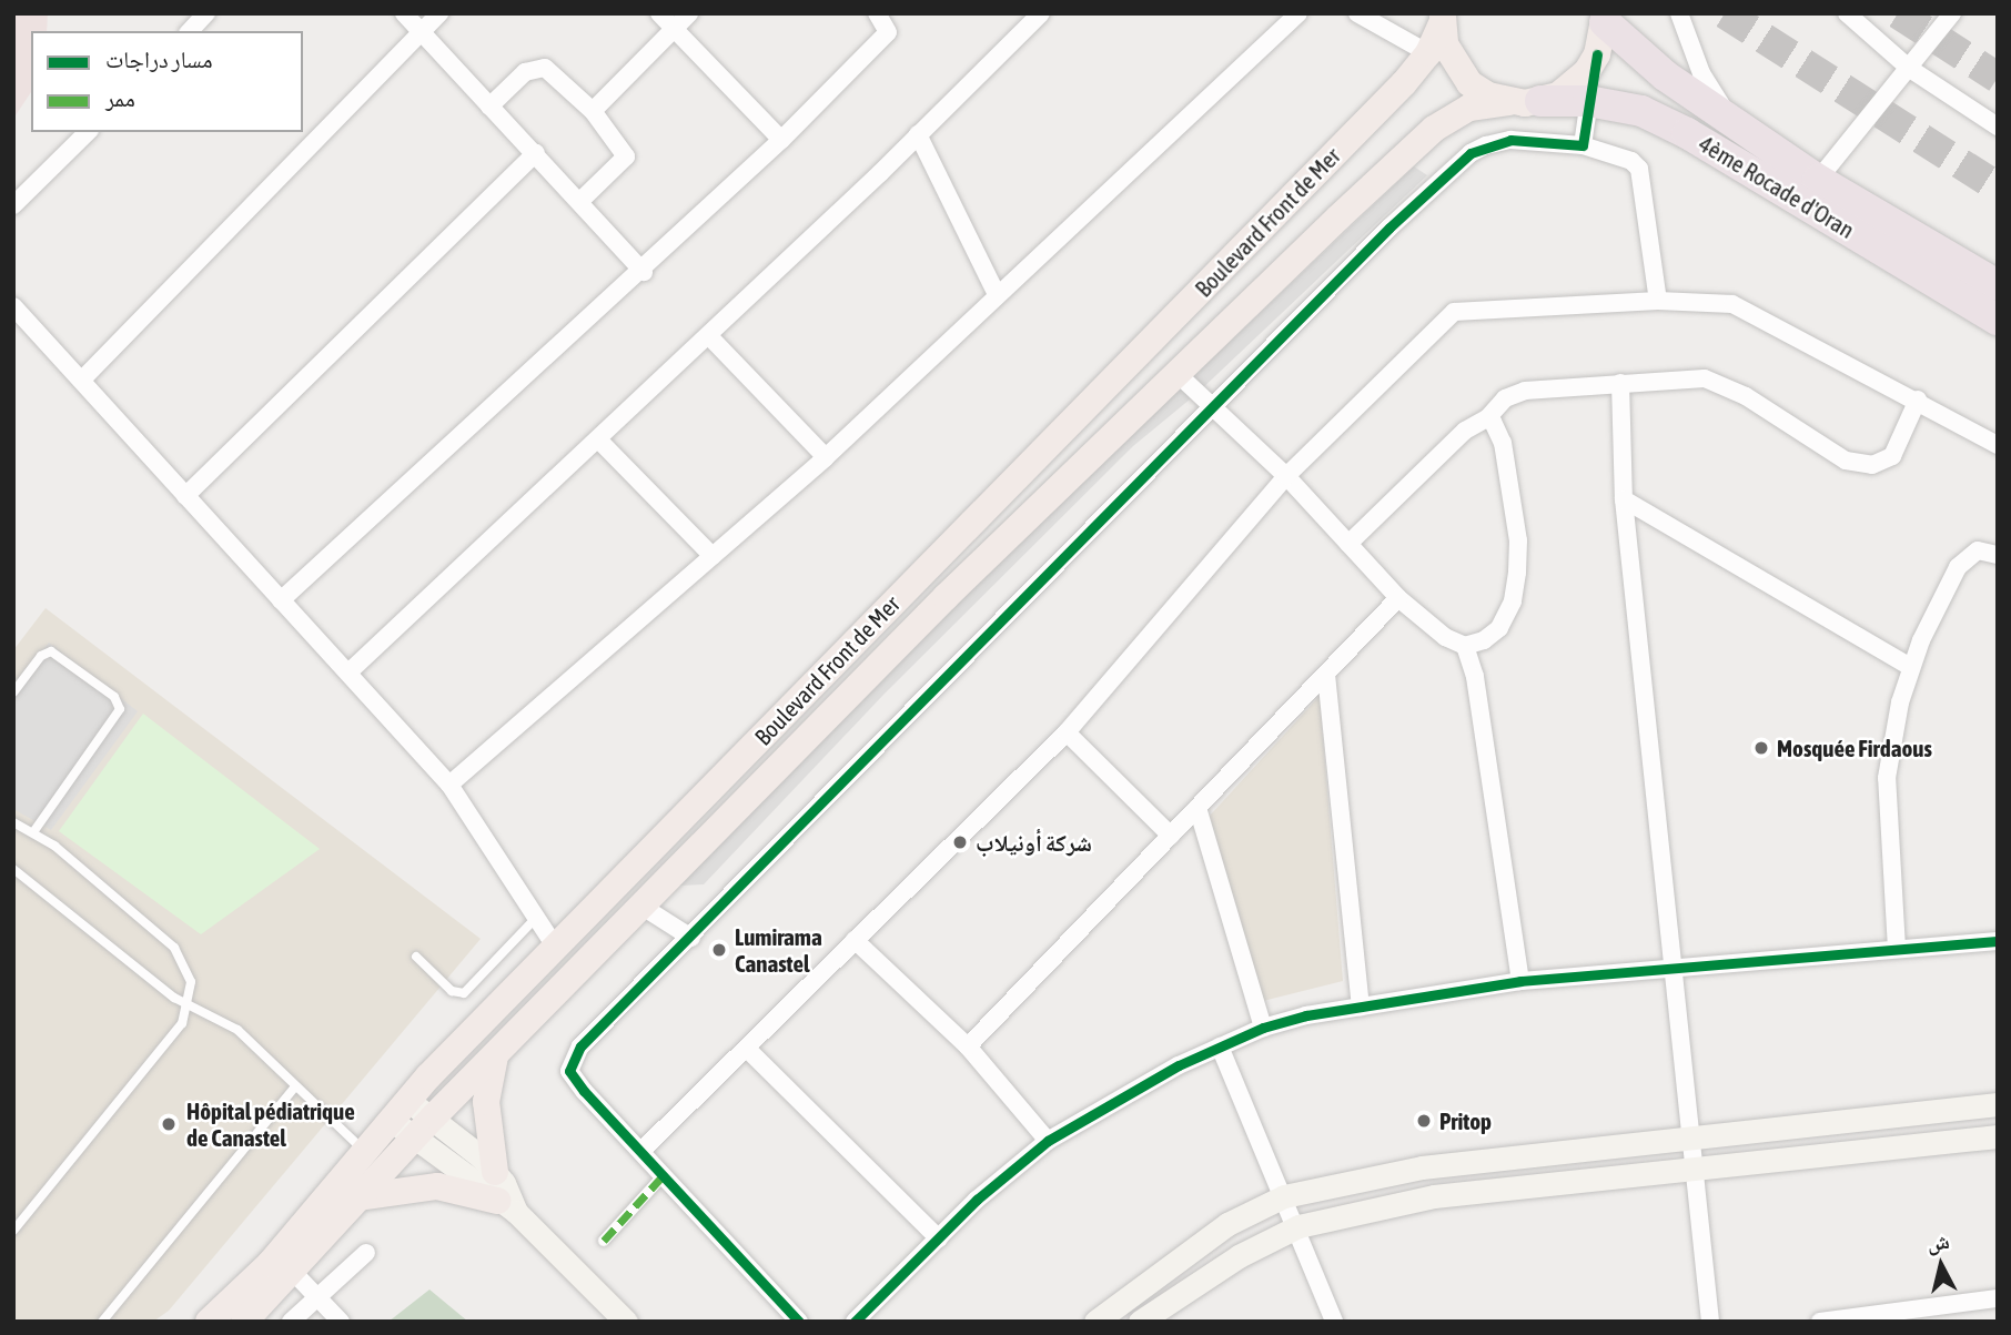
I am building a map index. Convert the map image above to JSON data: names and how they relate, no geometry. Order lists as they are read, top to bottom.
{
  "streets": {
    "highway": ["4ème Rocade d'Oran"],
    "main road": ["Boulevard Front de Mer"]
  },
  "places": [
    "Mosquée Firdaous",
    "شركة أونيلاب",
    "Lumirama Canastel",
    "Pritop",
    "Hôpital pédiatrique de Canastel"
  ],
  "legend": ["مسار دراجات", "ممر"],
  "north": "top"
}
